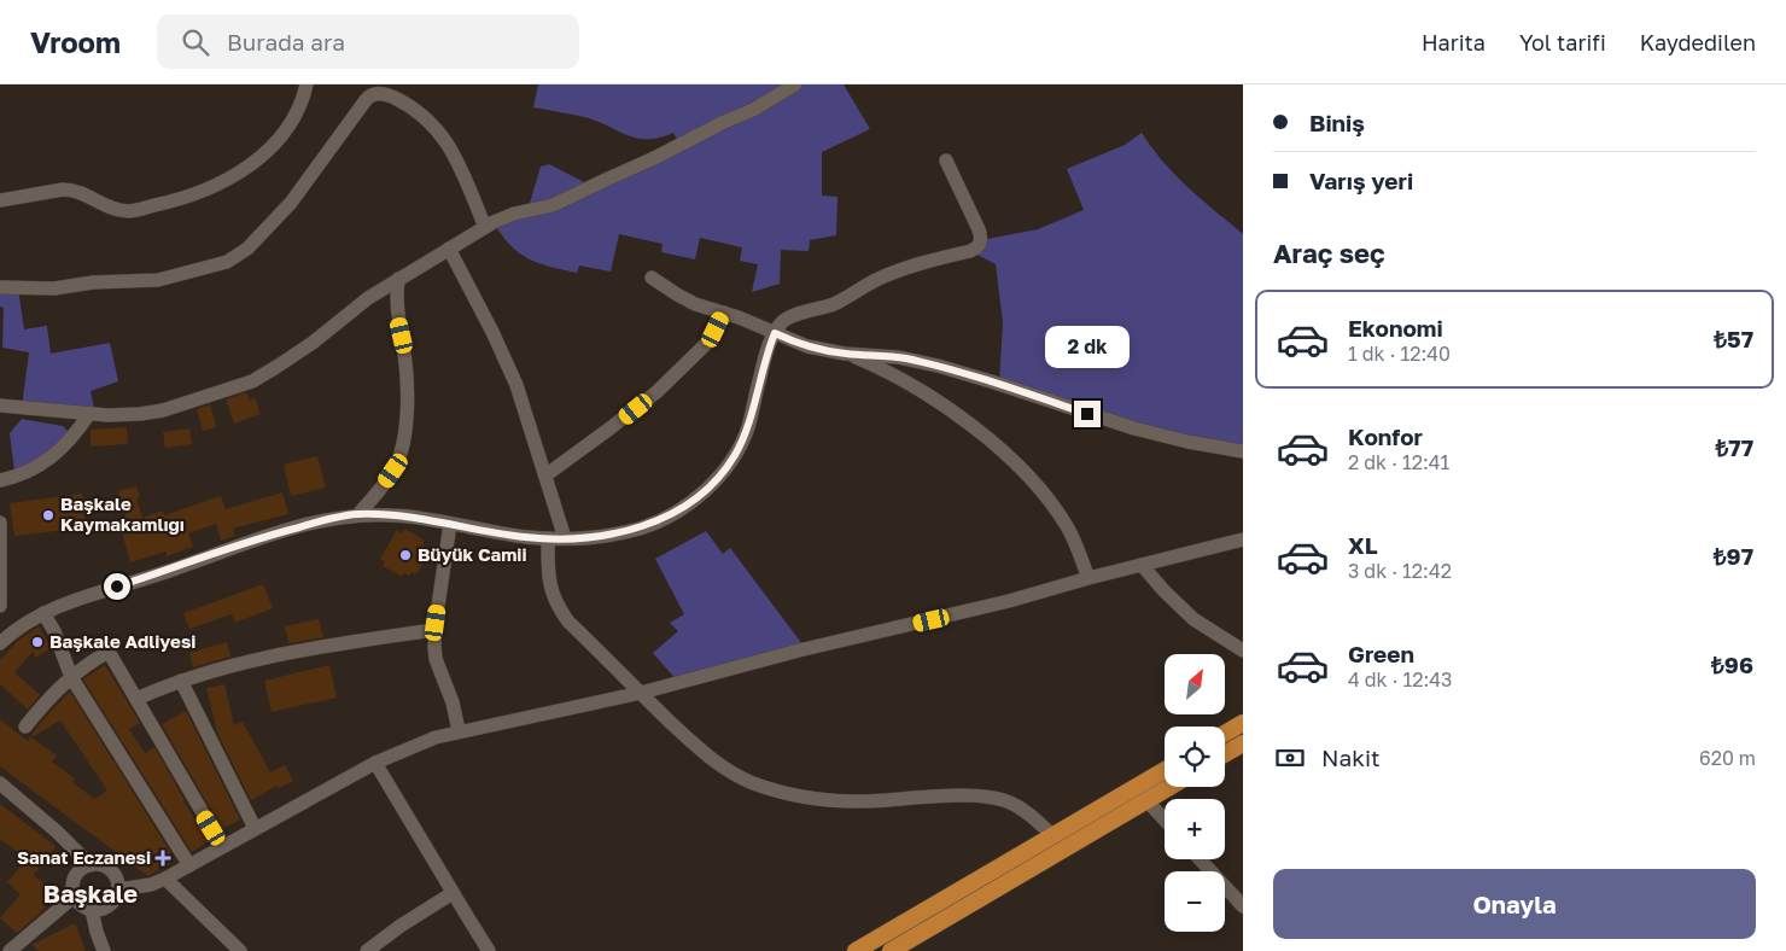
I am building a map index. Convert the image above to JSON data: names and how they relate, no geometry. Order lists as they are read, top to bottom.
{
  "districts": ["Başkale"],
  "places": {
    "other": ["Başkale Kaymakamlığı", "Büyük Camii", "Başkale Adliyesi"],
    "health": ["Sanat Eczanesi"]
  },
  "north": "top right",
  "page": {
    "header": "Vroom",
    "search": "Burada ara",
    "nav": ["Harita", "Yol tarifi", "Kaydedilen"],
    "banner": ["Biniş", "Varış yeri"],
    "heading": "Araç seç",
    "list": [
      {
        "name": "Ekonomi",
        "note": "1 dk · 12:40",
        "value": "₺57"
      },
      {
        "name": "Konfor",
        "note": "2 dk · 12:41",
        "value": "₺77"
      },
      {
        "name": "XL",
        "note": "3 dk · 12:42",
        "value": "₺97"
      },
      {
        "name": "Green",
        "note": "4 dk · 12:43",
        "value": "₺96"
      }
    ],
    "bubble": "2 dk",
    "map_buttons": ["+", "−"],
    "pay": ["Nakit", "620 m"],
    "buttons": "Onayla"
  }
}
